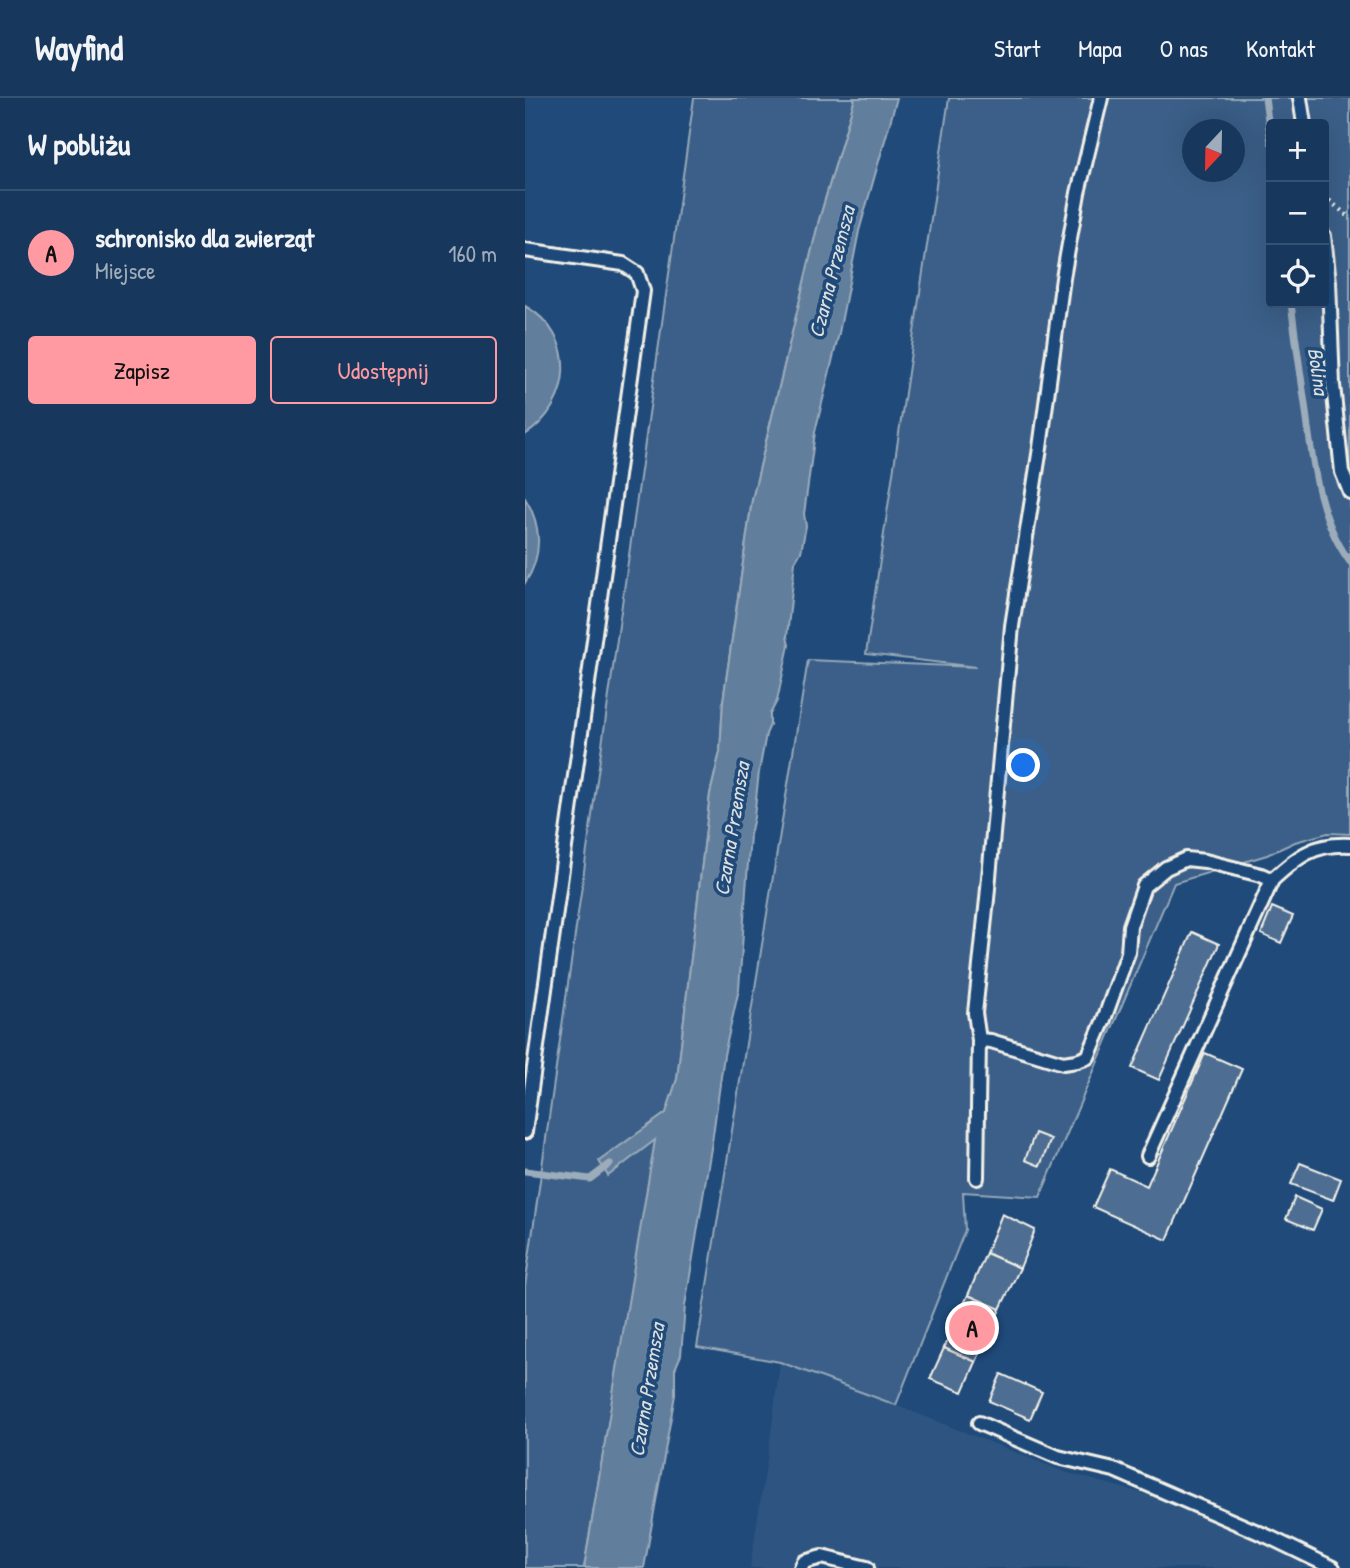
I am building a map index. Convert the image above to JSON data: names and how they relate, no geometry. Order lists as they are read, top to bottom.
{
  "water": ["Czarna Przemsza", "Bolina"],
  "north": "bottom",
  "page": {
    "header": "Wayfind",
    "nav": [
      "Start",
      "Mapa",
      "O nas",
      "Kontakt"
    ],
    "heading": "W pobliżu",
    "map_buttons": ["+", "−"],
    "list": [
      {
        "mark": "A",
        "name": "schronisko dla zwierząt",
        "note": "Miejsce",
        "value": "160 m"
      }
    ],
    "buttons": ["Zapisz", "Udostępnij"],
    "pins": "A"
  }
}
